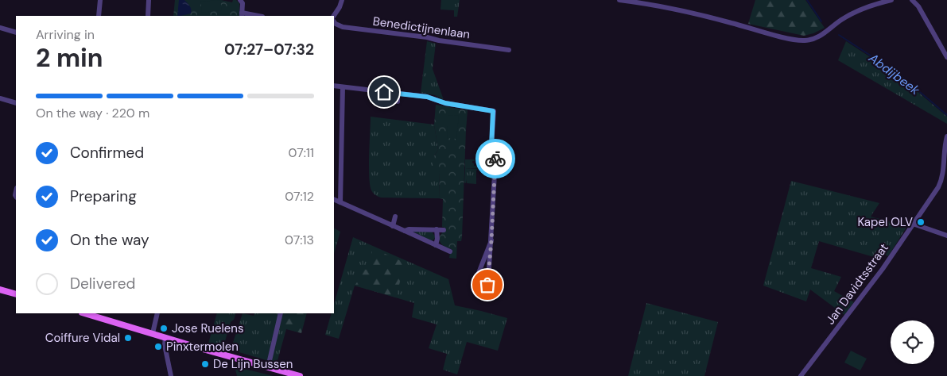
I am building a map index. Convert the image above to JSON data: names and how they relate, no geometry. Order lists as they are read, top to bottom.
{
  "streets": {
    "street": ["Benedictijnenlaan", "Jan Davidtsstraat"]
  },
  "water": ["Abdijbeek"],
  "places": [
    "Kapel OLV",
    "Jose Ruelens",
    "Coiffure Vidal",
    "Pinxtermolen",
    "De Lijn Bussen"
  ],
  "page": {
    "heading": ["2 min", "Arriving in", "07:27–07:32"],
    "bar": "On the way · 220 m",
    "list": [
      ["Confirmed", "07:11"],
      ["Preparing", "07:12"],
      ["On the way", "07:13"],
      "Delivered"
    ]
  }
}
